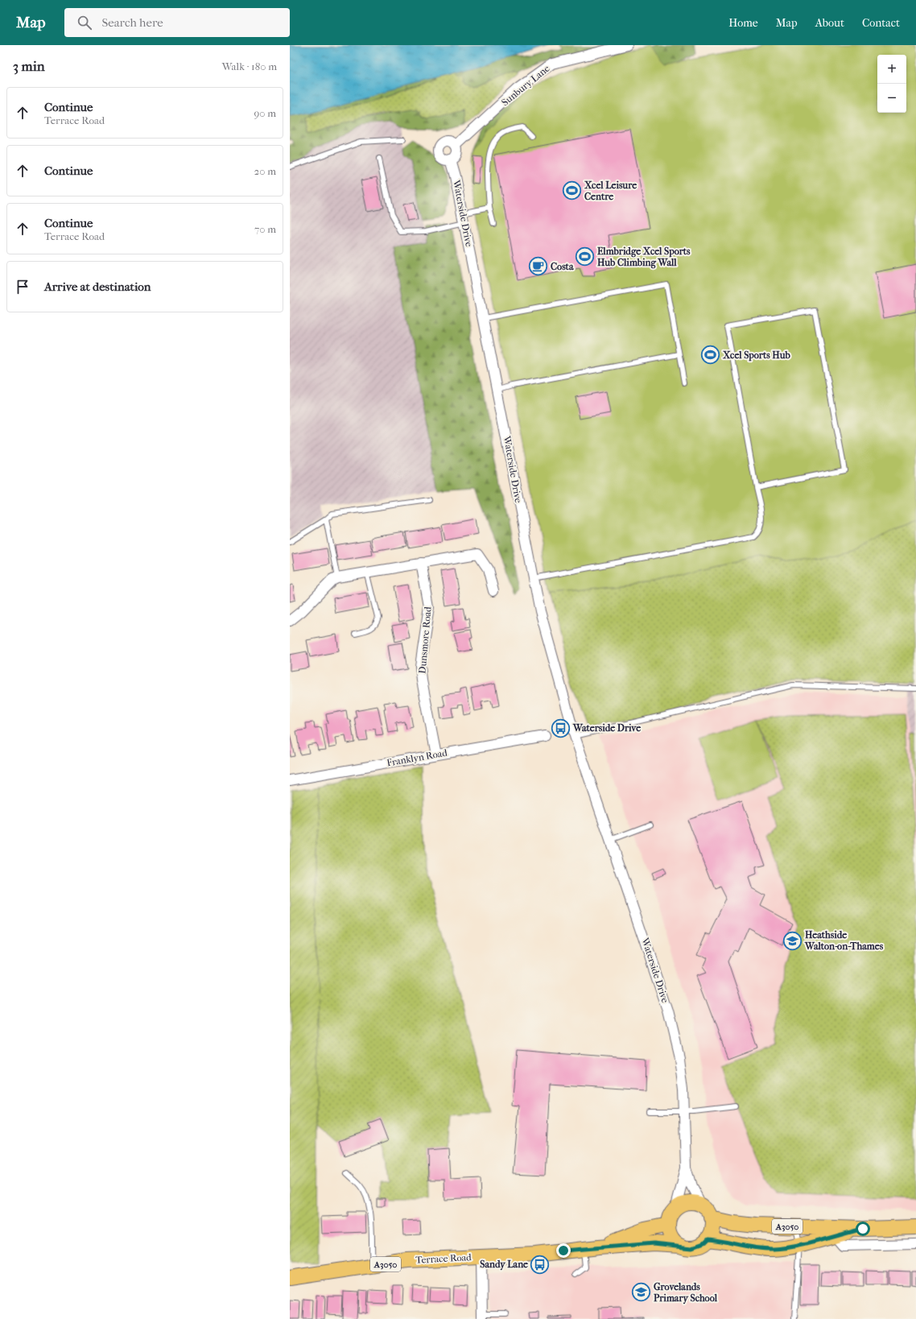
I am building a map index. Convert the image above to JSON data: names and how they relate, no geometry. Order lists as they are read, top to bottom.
{
  "streets": {
    "main road": ["A3050", "Terrace Road"],
    "street": [
      "Sunbury Lane",
      "Waterside Drive",
      "Dunsmore Road",
      "Franklyn Road"
    ]
  },
  "crossings": [
    ["Sunbury Lane", "Waterside Drive"],
    ["Waterside Drive", "A3050"],
    ["Waterside Drive", "Terrace Road"],
    ["Dunsmore Road", "Franklyn Road"],
    ["A3050", "Terrace Road"]
  ],
  "places": {
    "sports": ["Xcel Leisure Centre", "Elmbridge Xcel Sports Hub Climbing Wall", "Xcel Sports Hub"],
    "cafe": ["Costa"],
    "bus stop": ["Waterside Drive", "Sandy Lane"],
    "school or university": ["Heathside Walton-on-Thames", "Grovelands Primary School"]
  },
  "page": {
    "header": "Map",
    "search": "Search here",
    "nav": [
      "Home",
      "Map",
      "About",
      "Contact"
    ],
    "heading": ["3 min", "Walk · 180 m"],
    "map_buttons": ["+", "−"],
    "list": [
      ["Continue", "Terrace Road", "90 m"],
      ["Continue", "20 m"],
      ["Continue", "Terrace Road", "70 m"],
      "Arrive at destination"
    ]
  }
}
